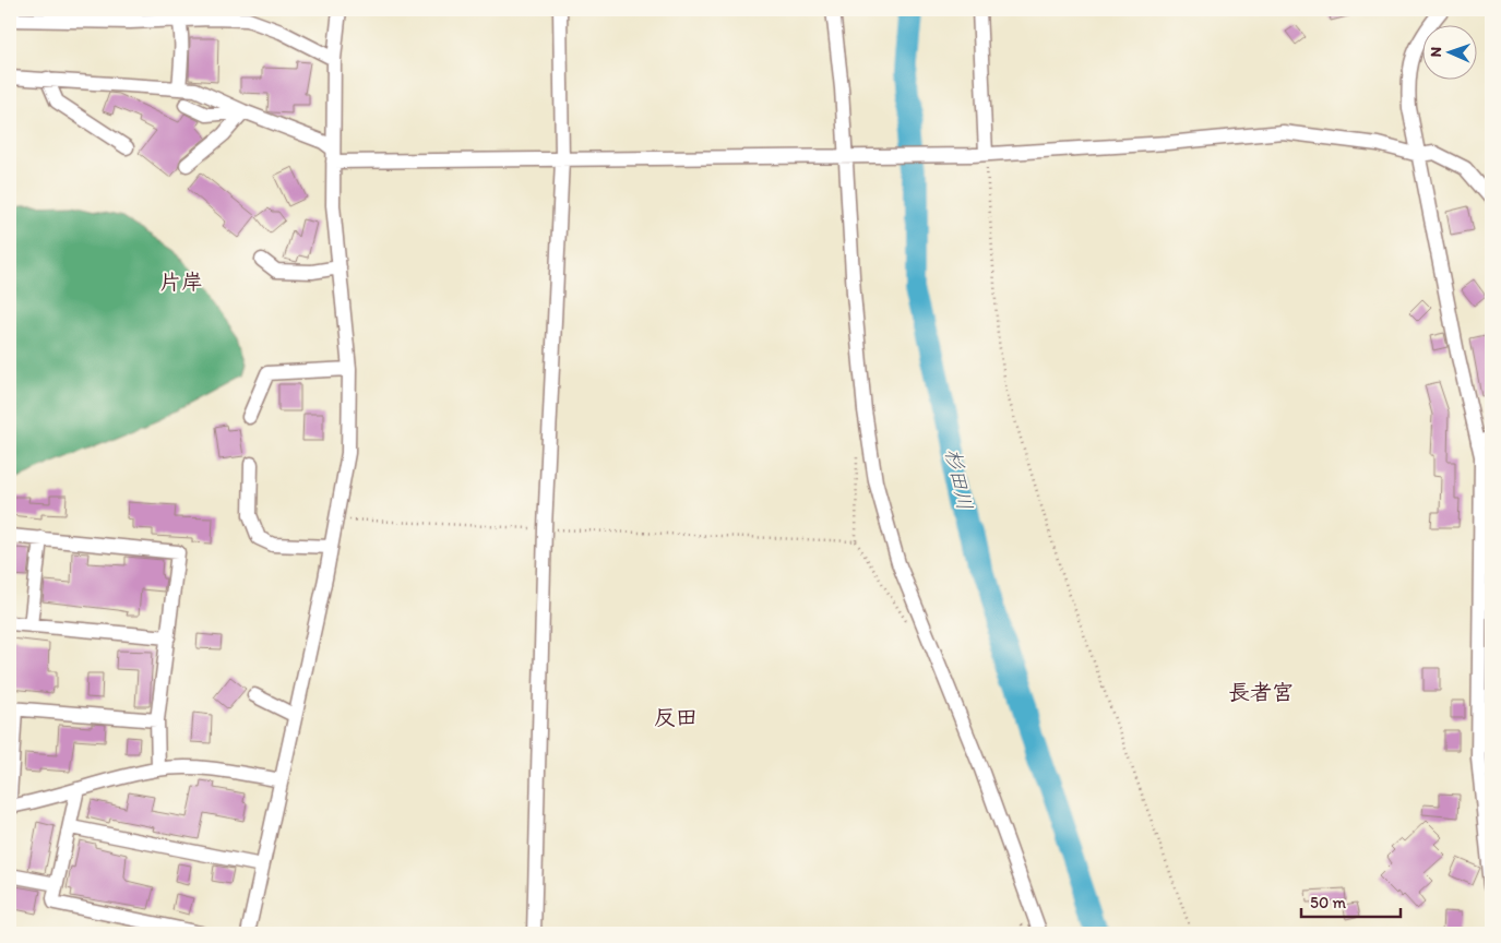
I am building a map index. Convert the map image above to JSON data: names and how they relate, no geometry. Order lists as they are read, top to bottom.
{
  "districts": ["片岸", "長者宮", "反田"],
  "water": ["杉田川"],
  "scale_bar": "50 m",
  "north": "left"
}
